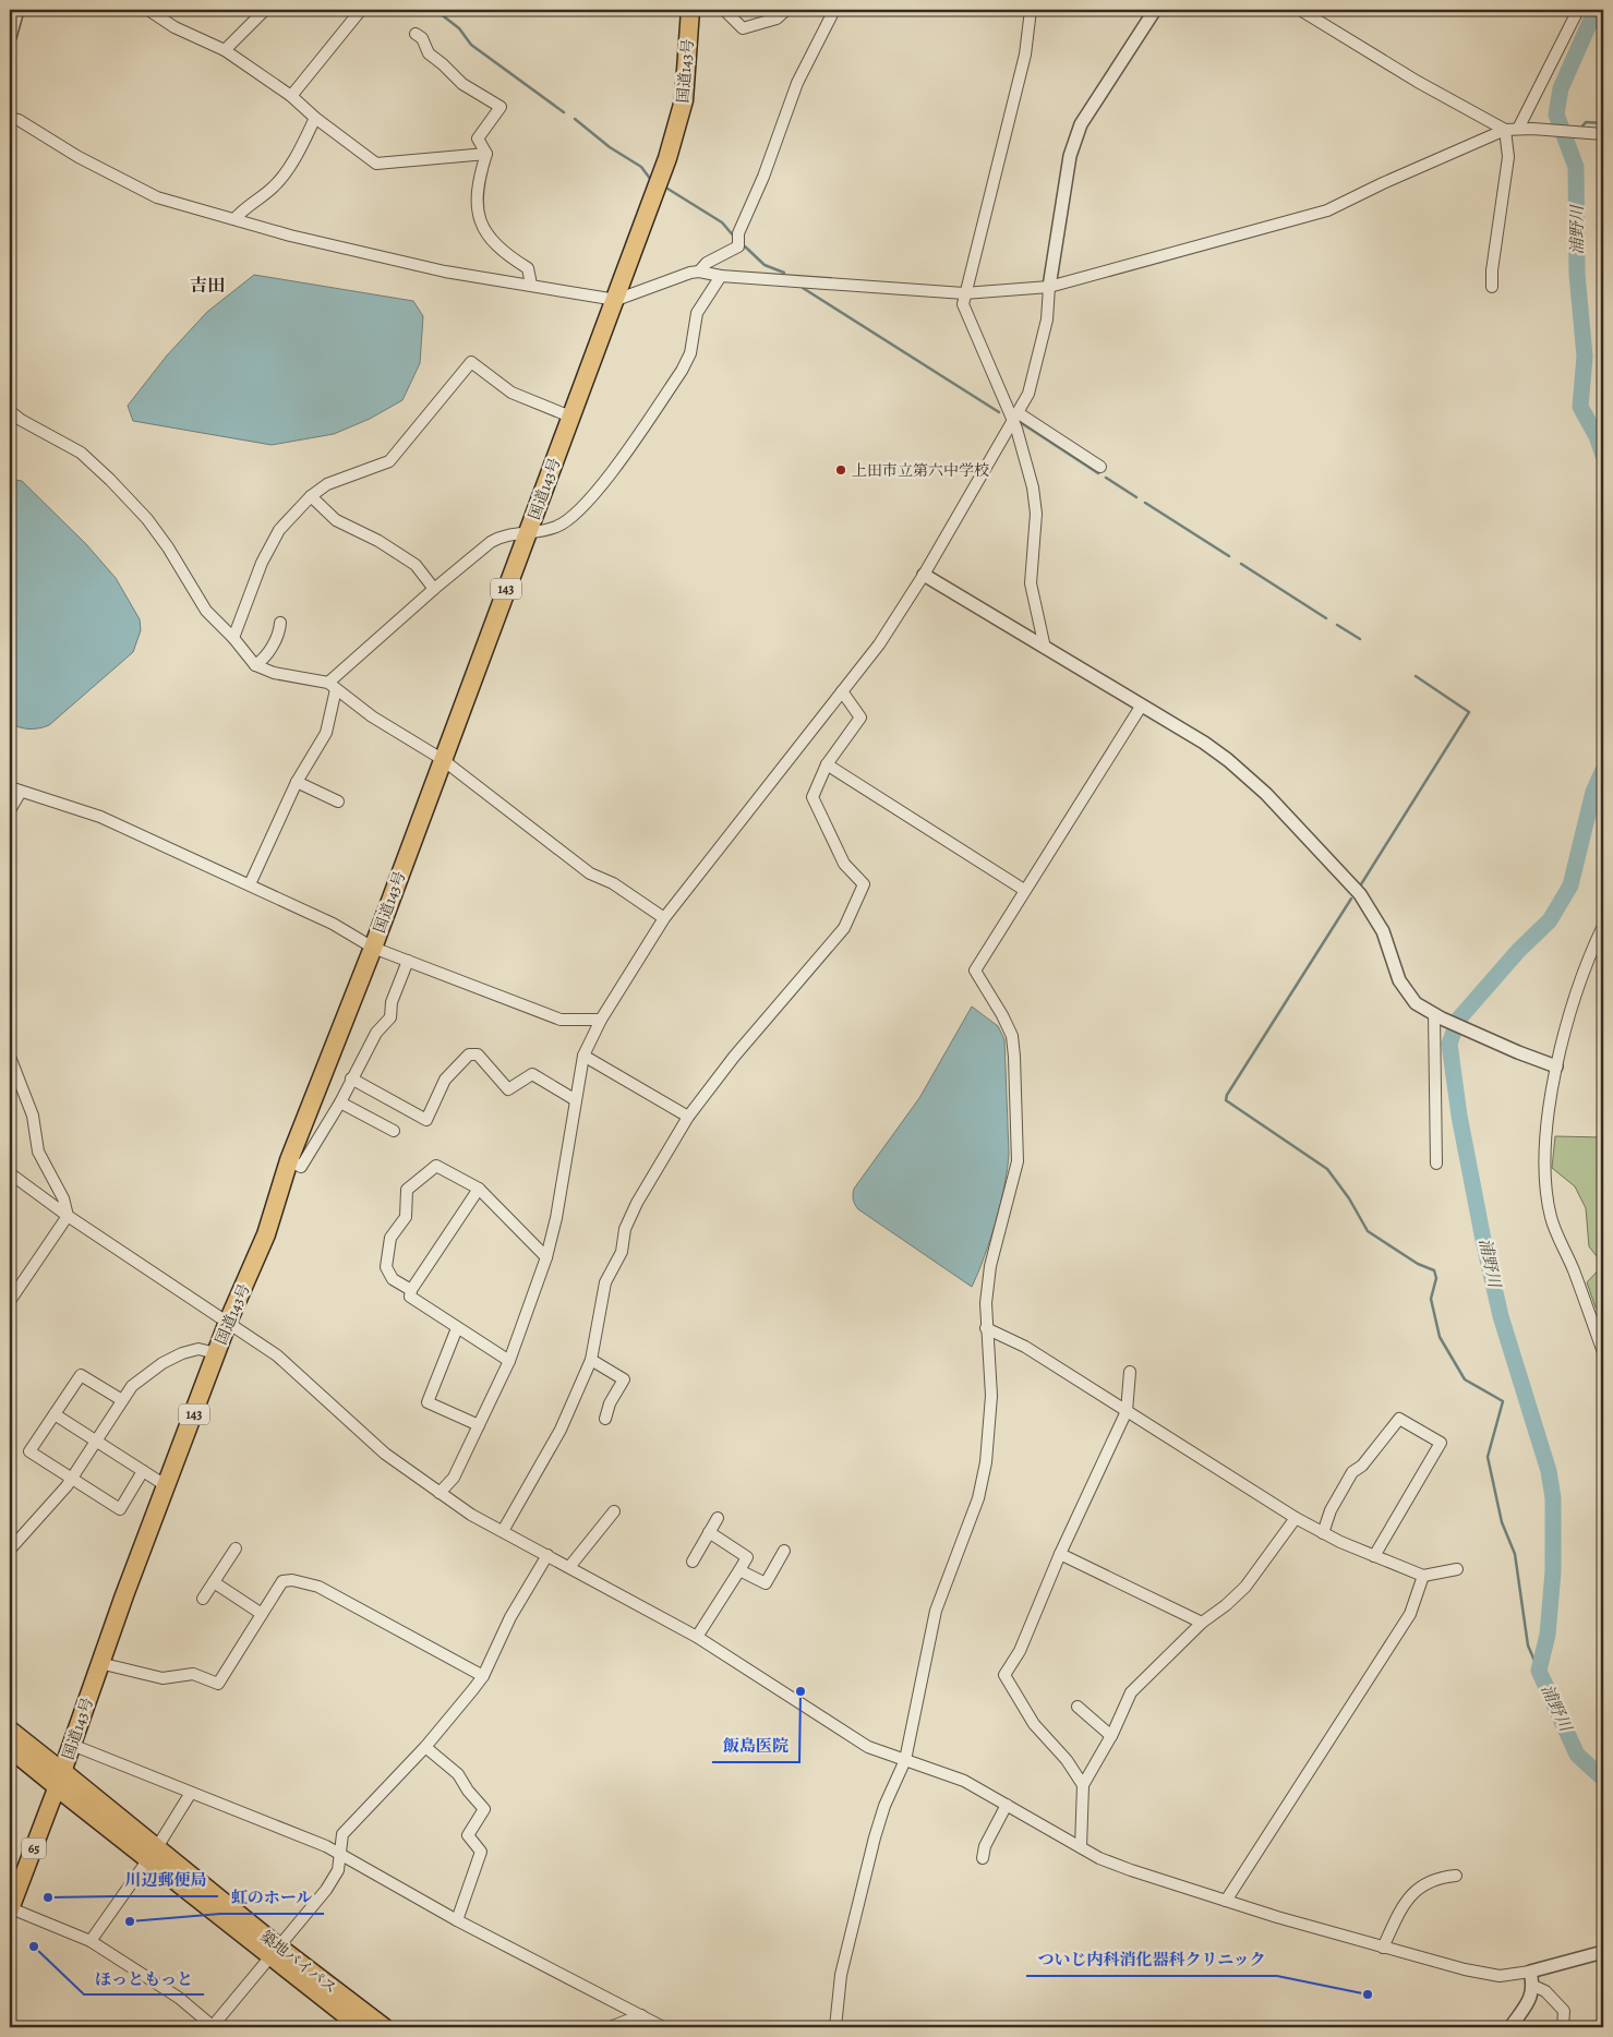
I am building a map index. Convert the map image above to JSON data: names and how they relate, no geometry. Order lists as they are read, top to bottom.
{
  "streets": {
    "highway": ["国道143号", "143", "築地バイパス"],
    "main road": ["65"]
  },
  "crossings": [
    ["国道143号", "65"],
    ["国道143号", "築地バイパス"],
    ["65", "築地バイパス"]
  ],
  "districts": ["吉田"],
  "water": ["浦野川"],
  "places": [
    "上田市立第六中学校",
    "飯島医院",
    "川辺郵便局",
    "虹のホール",
    "ほっともっと",
    "ついじ内科消化器科クリニック"
  ]
}
